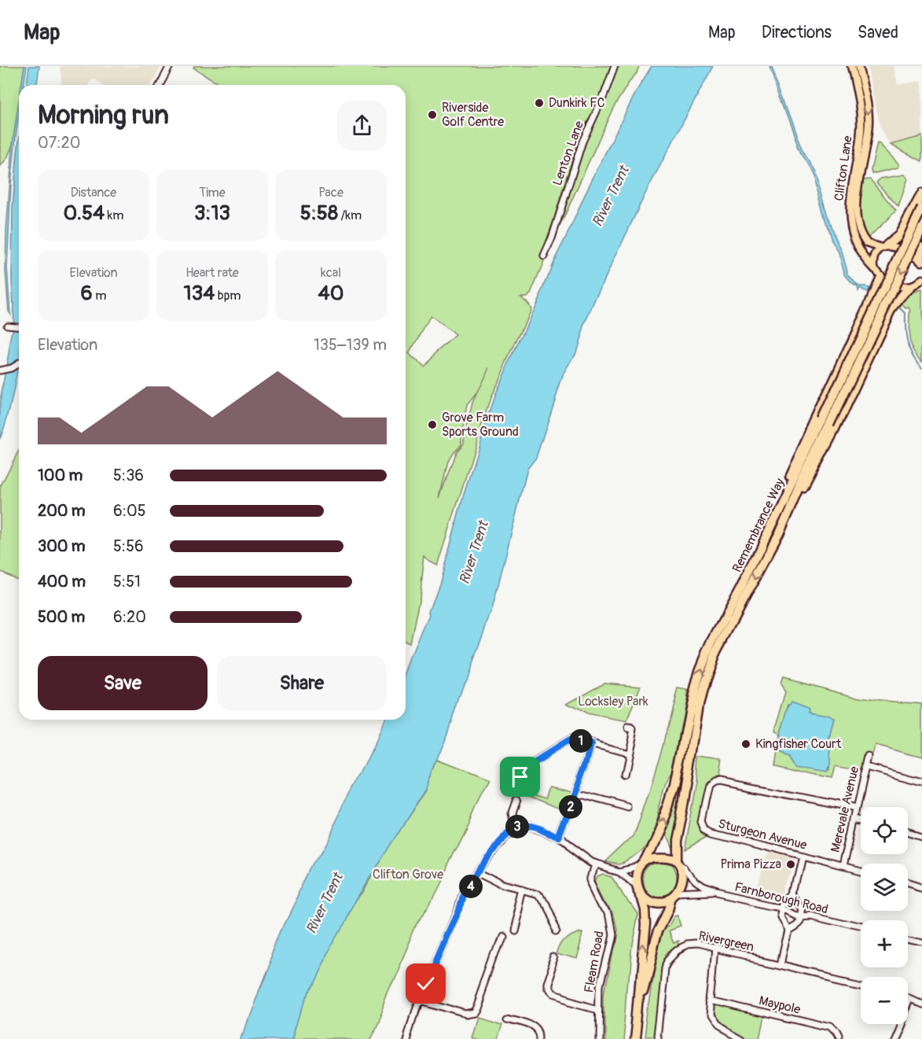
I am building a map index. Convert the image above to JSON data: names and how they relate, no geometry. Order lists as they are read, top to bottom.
{
  "streets": {
    "highway": ["Remembrance Way"],
    "main road": ["Clifton Lane"],
    "street": [
      "Lenton Lane",
      "Merevale Avenue",
      "Sturgeon Avenue",
      "Farnborough Road",
      "Rivergreen",
      "Fleam Road",
      "Maypole"
    ]
  },
  "crossings": [
    ["Remembrance Way", "Farnborough Road"],
    ["Merevale Avenue", "Sturgeon Avenue"]
  ],
  "water": ["River Trent"],
  "parks": ["Locksley Park", "Clifton Grove"],
  "places": [
    "Dunkirk FC",
    "Riverside Golf Centre",
    "Grove Farm Sports Ground",
    "Kingfisher Court",
    "Prima Pizza"
  ],
  "page": {
    "header": "Map",
    "nav": ["Map", "Directions", "Saved"],
    "heading": ["Morning run", "07:20"],
    "stats": [
      ["Distance", "0.54 km"],
      ["Time", "3:13"],
      ["Pace", "5:58 /km"],
      ["Elevation", "6 m"],
      ["Heart rate", "134 bpm"],
      ["kcal", "40"]
    ],
    "chart": ["Elevation", "135–139 m"],
    "list": [
      {
        "name": "100 m",
        "note": "5:36"
      },
      {
        "name": "200 m",
        "note": "6:05"
      },
      {
        "name": "300 m",
        "note": "5:56"
      },
      {
        "name": "400 m",
        "note": "5:51"
      },
      {
        "name": "500 m",
        "note": "6:20"
      }
    ],
    "buttons": ["Save", "Share"],
    "pins": [
      "1",
      "2",
      "3",
      "4"
    ],
    "map_buttons": ["+", "−"]
  }
}
